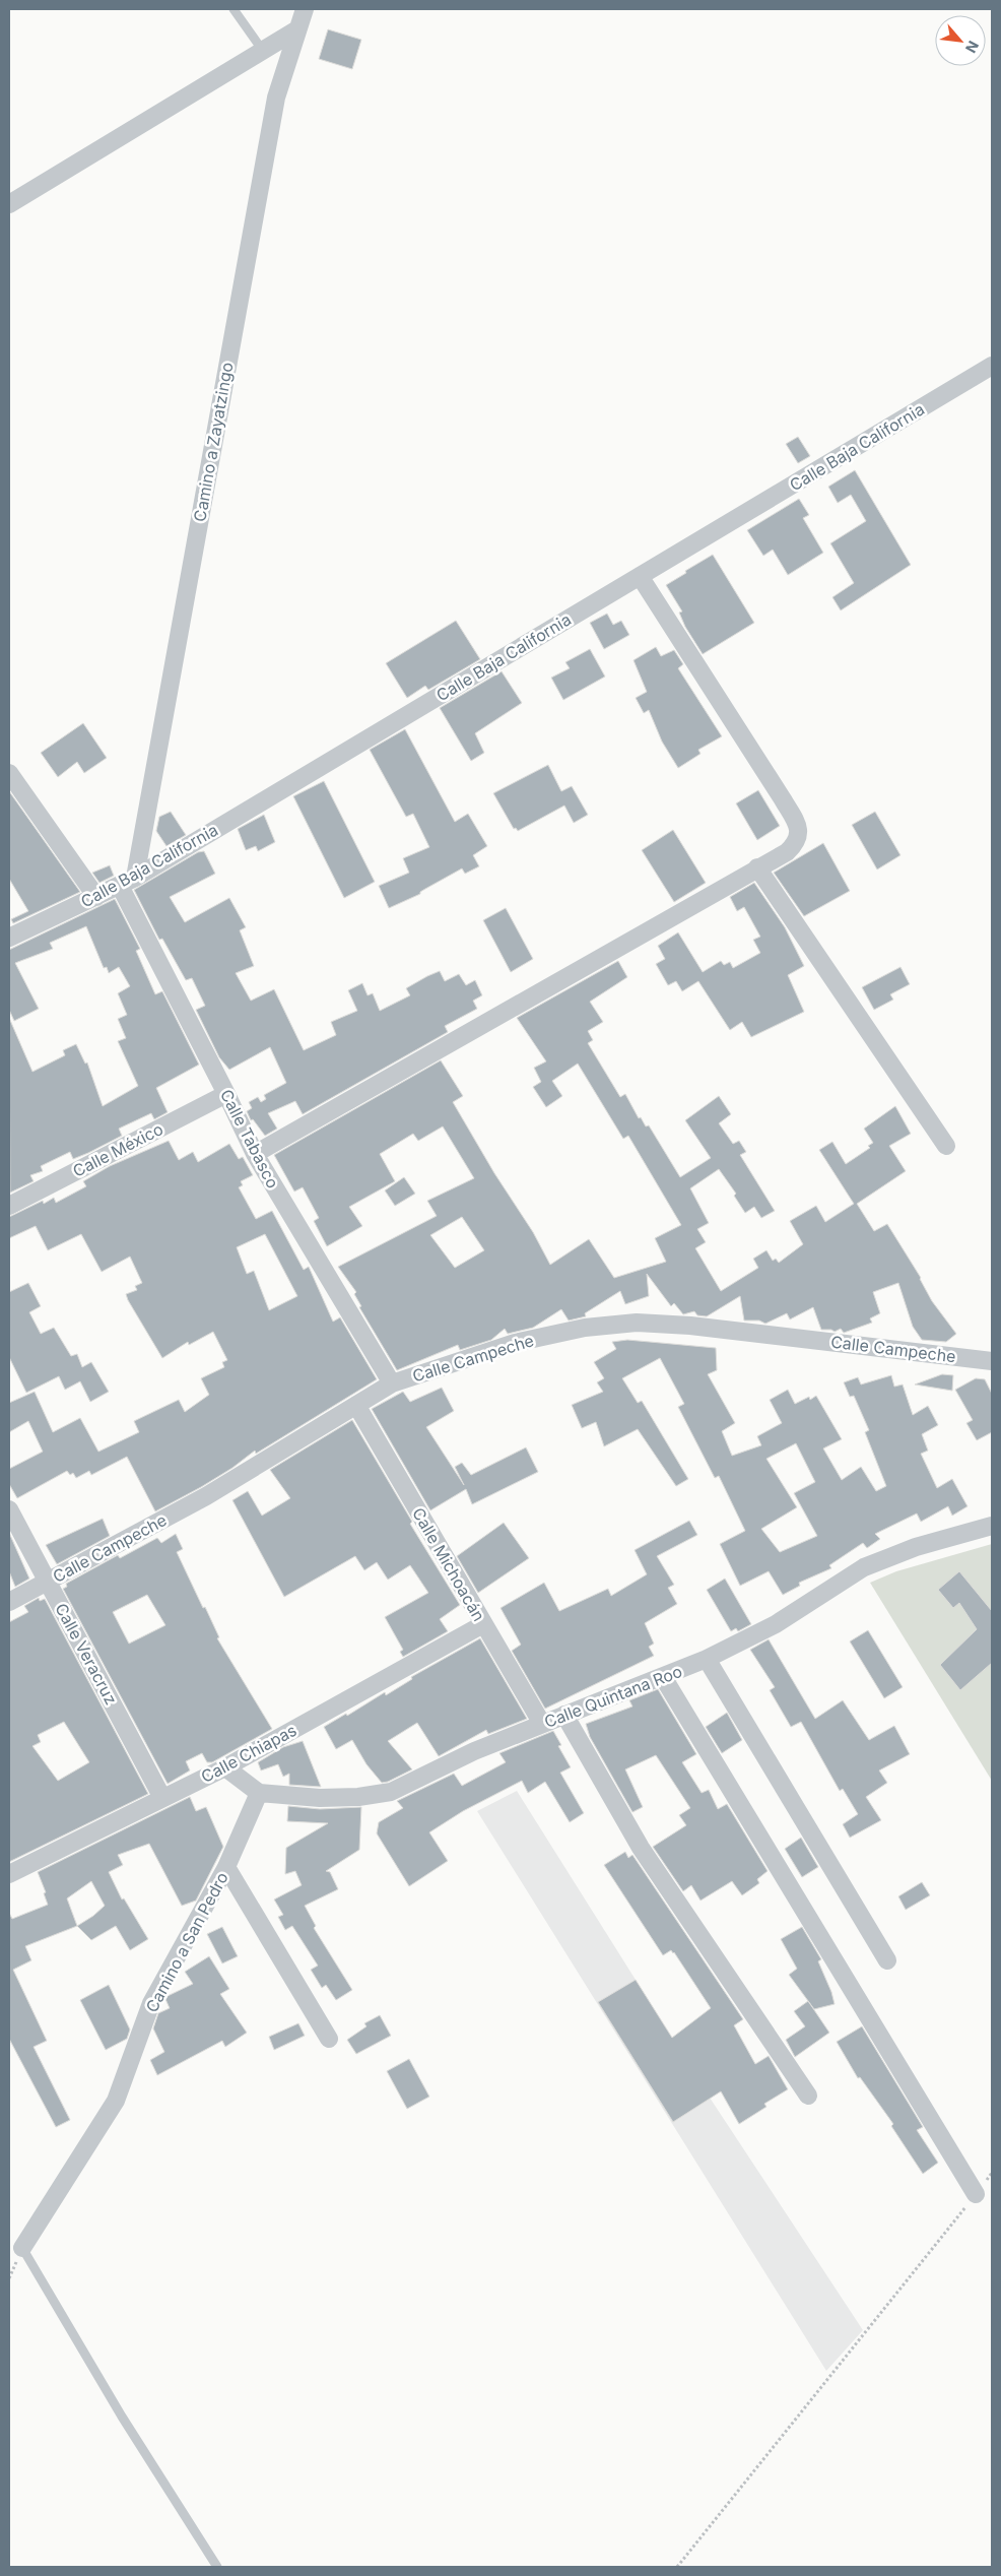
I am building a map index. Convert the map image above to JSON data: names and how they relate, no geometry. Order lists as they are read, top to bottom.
{
  "streets": {
    "street": [
      "Camino a Zayatzingo",
      "Calle Baja California",
      "Calle Tabasco",
      "Calle México",
      "Calle Campeche",
      "Calle Michoacán",
      "Calle Veracruz",
      "Calle Quintana Roo",
      "Calle Chiapas",
      "Camino a San Pedro"
    ]
  },
  "crossings": [
    ["Camino a Zayatzingo", "Calle Baja California"],
    ["Camino a Zayatzingo", "Calle Tabasco"],
    ["Calle Baja California", "Calle Tabasco"],
    ["Calle Tabasco", "Calle México"],
    ["Calle Tabasco", "Calle Campeche"],
    ["Calle Campeche", "Calle Michoacán"],
    ["Calle Campeche", "Calle Veracruz"],
    ["Calle Michoacán", "Calle Quintana Roo"],
    ["Calle Michoacán", "Calle Chiapas"],
    ["Calle Veracruz", "Calle Chiapas"],
    ["Calle Quintana Roo", "Camino a San Pedro"]
  ],
  "north": "bottom right"
}
